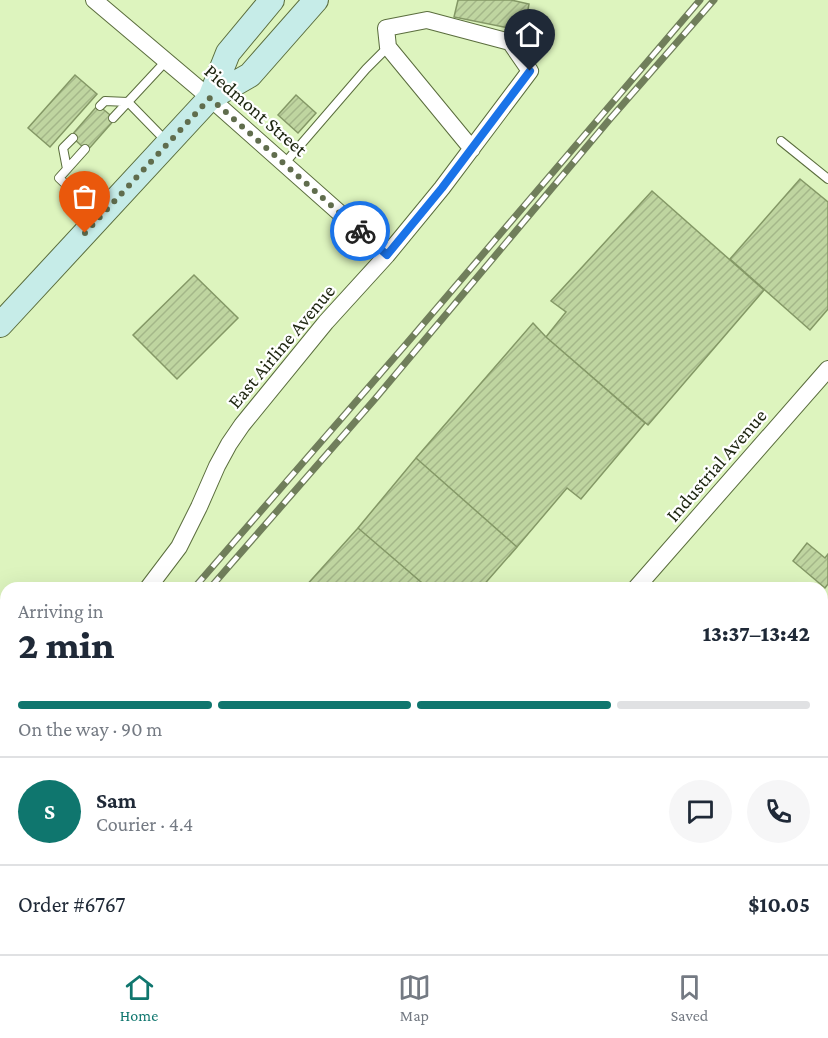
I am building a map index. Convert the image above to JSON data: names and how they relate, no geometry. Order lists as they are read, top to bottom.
{
  "streets": {
    "street": ["Piedmont Street", "East Airline Avenue", "Industrial Avenue"]
  },
  "crossings": [
    ["Piedmont Street", "East Airline Avenue"]
  ],
  "page": {
    "heading": ["2 min", "Arriving in", "13:37–13:42"],
    "panel": [
      "Sam",
      "Courier · 4.4",
      "Order #6767",
      "$10.05"
    ],
    "bar": "On the way · 90 m",
    "round": "S",
    "tabs": ["Home", "Map", "Saved"]
  }
}
